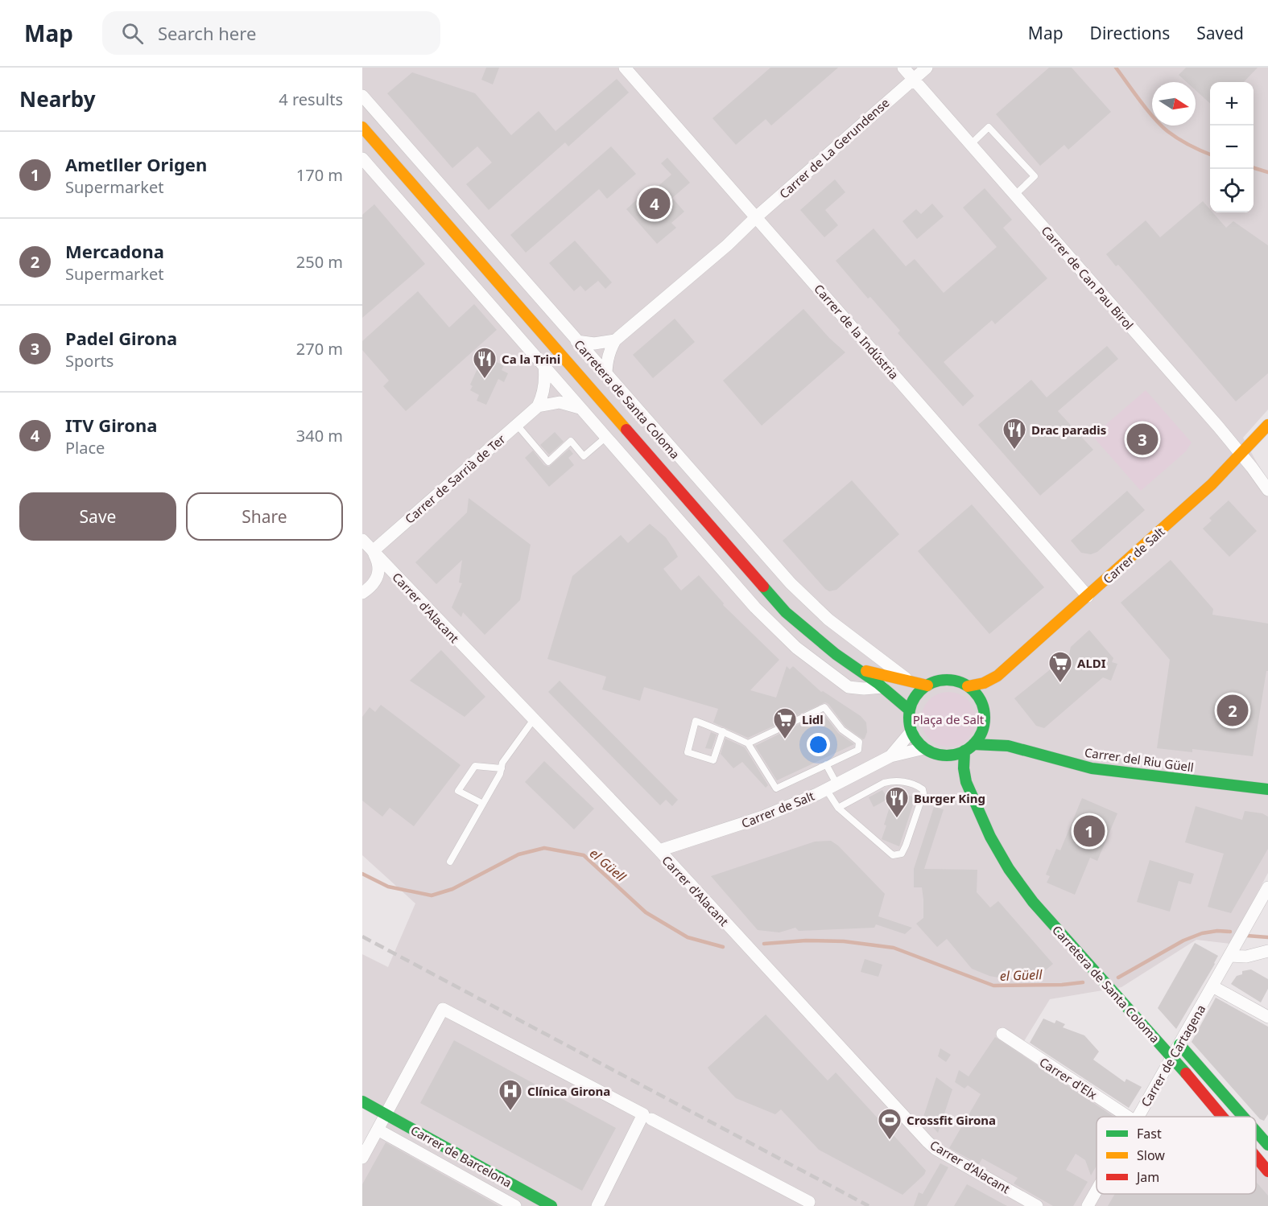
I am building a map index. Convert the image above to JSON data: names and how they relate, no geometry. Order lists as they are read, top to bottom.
{
  "streets": {
    "street": [
      "Carrer de La Gerundense",
      "Carrer de Can Pau Birol",
      "Carrer de la Indústria",
      "Carretera de Santa Coloma",
      "Carrer de Sarrià de Ter",
      "Carrer de Salt",
      "Carrer d'Alacant",
      "Carrer del Riu Güell",
      "Carrer de Cartagena",
      "Carrer d'Elx",
      "Carrer de Barcelona"
    ]
  },
  "crossings": [
    ["Carrer de La Gerundense", "Carrer de Can Pau Birol"],
    ["Carrer de La Gerundense", "Carrer de la Indústria"],
    ["Carrer de Can Pau Birol", "Carrer de Salt"],
    ["Carrer de la Indústria", "Carrer de Salt"],
    ["Carretera de Santa Coloma", "Carrer de Salt"],
    ["Carretera de Santa Coloma", "Carrer del Riu Güell"],
    ["Carretera de Santa Coloma", "Carrer de Cartagena"],
    ["Carrer de Sarrià de Ter", "Carrer d'Alacant"],
    ["Carrer de Salt", "Carrer d'Alacant"],
    ["Carrer de Salt", "Carrer del Riu Güell"]
  ],
  "water": ["el Güell"],
  "parks": ["Plaça de Salt"],
  "places": {
    "restaurant": ["Ca la Trini", "Drac paradis", "Burger King"],
    "supermarket": ["ALDI", "Lidl"],
    "hospital": ["Clínica Girona"],
    "sports": ["Crossfit Girona"]
  },
  "legend": ["Fast", "Slow", "Jam"],
  "north": "right",
  "page": {
    "header": "Map",
    "search": "Search here",
    "nav": ["Map", "Directions", "Saved"],
    "heading": ["Nearby", "4 results"],
    "map_buttons": ["+", "−"],
    "list": [
      {
        "mark": "1",
        "name": "Ametller Origen",
        "note": "Supermarket",
        "value": "170 m"
      },
      {
        "mark": "2",
        "name": "Mercadona",
        "note": "Supermarket",
        "value": "250 m"
      },
      {
        "mark": "3",
        "name": "Padel Girona",
        "note": "Sports",
        "value": "270 m"
      },
      {
        "mark": "4",
        "name": "ITV Girona",
        "note": "Place",
        "value": "340 m"
      }
    ],
    "pins": [
      "4",
      "3",
      "2",
      "1"
    ],
    "buttons": ["Save", "Share"]
  }
}
